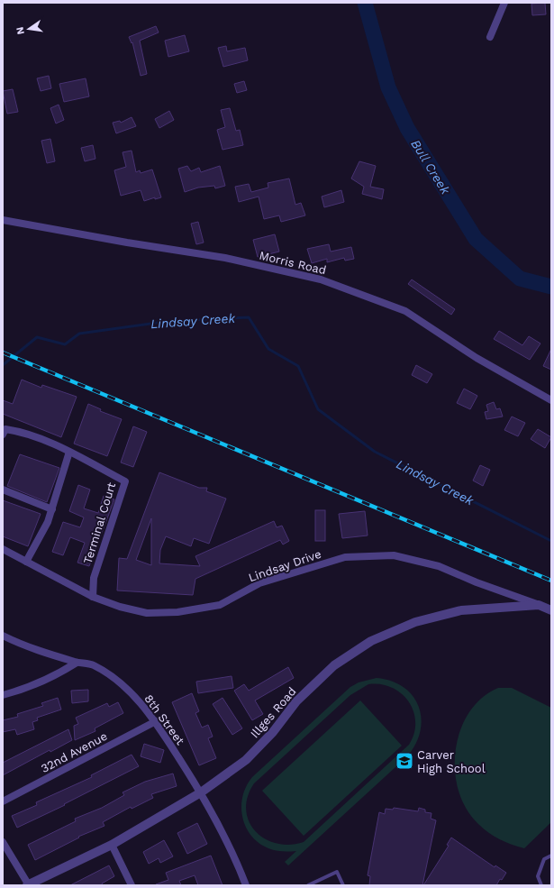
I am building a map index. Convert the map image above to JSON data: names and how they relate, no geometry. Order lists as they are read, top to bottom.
{
  "streets": {
    "street": [
      "Morris Road",
      "Terminal Court",
      "Lindsay Drive",
      "Illges Road",
      "8th Street",
      "32nd Avenue"
    ]
  },
  "crossings": [
    ["Terminal Court", "Lindsay Drive"],
    ["Lindsay Drive", "Illges Road"],
    ["Illges Road", "8th Street"],
    ["8th Street", "32nd Avenue"]
  ],
  "water": ["Bull Creek", "Lindsay Creek"],
  "places": {
    "school or university": ["Carver High School"]
  },
  "north": "left"
}
